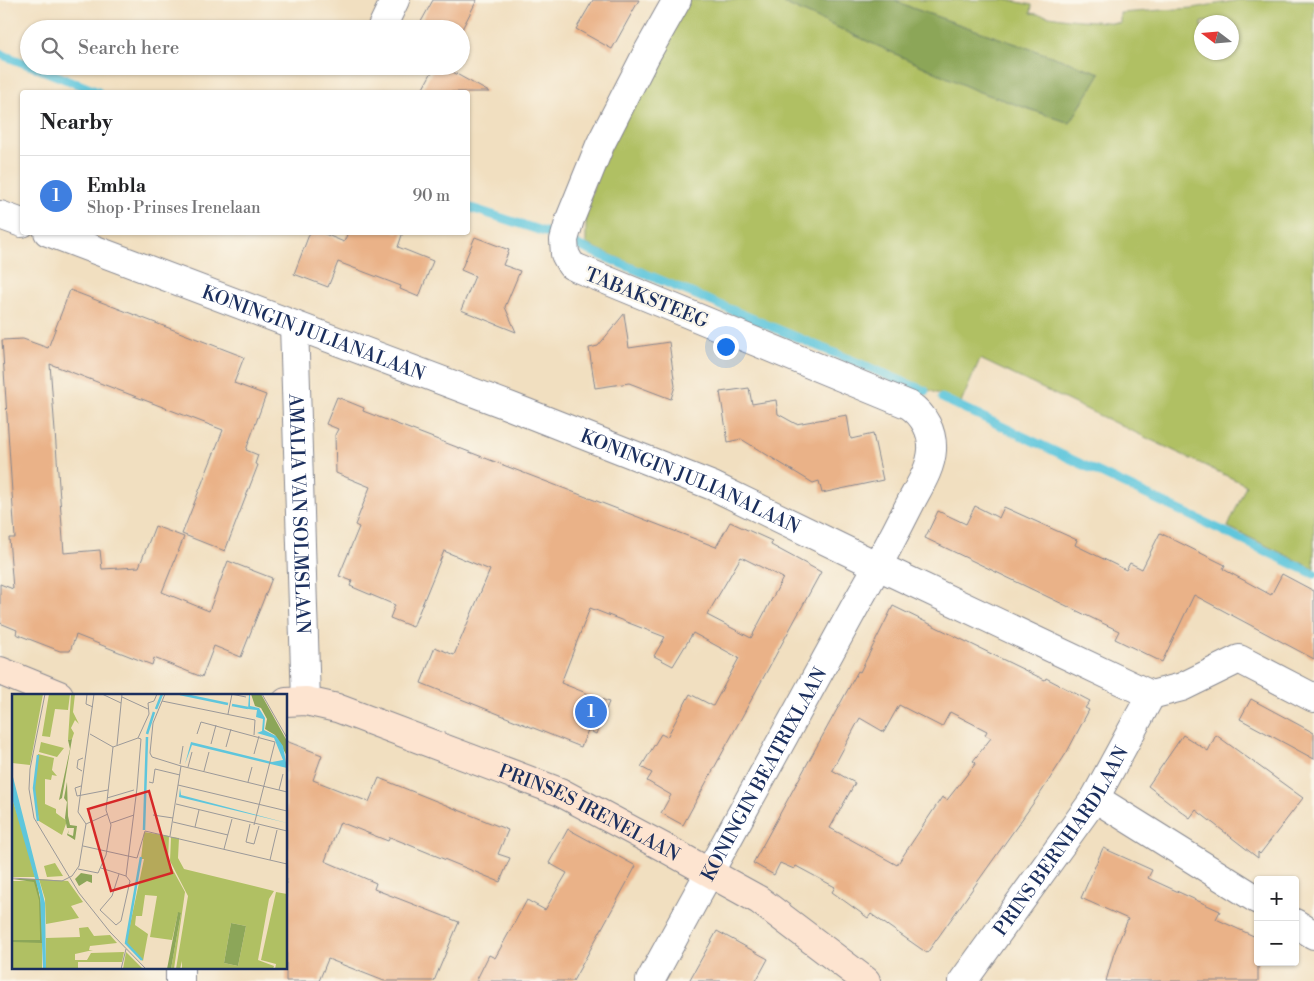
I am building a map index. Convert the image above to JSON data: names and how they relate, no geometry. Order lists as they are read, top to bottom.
{
  "streets": {
    "street": [
      "TABAKSTEEG",
      "KONINGIN JULIANALAAN",
      "AMALIA VAN SOLMSLAAN",
      "KONINGIN BEATRIXLAAN",
      "PRINSES IRENELAAN",
      "PRINS BERNHARDLAAN"
    ]
  },
  "crossings": [
    ["TABAKSTEEG", "KONINGIN JULIANALAAN"],
    ["TABAKSTEEG", "KONINGIN BEATRIXLAAN"],
    ["KONINGIN JULIANALAAN", "AMALIA VAN SOLMSLAAN"],
    ["KONINGIN JULIANALAAN", "KONINGIN BEATRIXLAAN"],
    ["KONINGIN JULIANALAAN", "PRINS BERNHARDLAAN"],
    ["AMALIA VAN SOLMSLAAN", "PRINSES IRENELAAN"],
    ["KONINGIN BEATRIXLAAN", "PRINSES IRENELAAN"]
  ],
  "north": "left",
  "page": {
    "search": "Search here",
    "heading": "Nearby",
    "list": [
      {
        "mark": "1",
        "name": "Embla",
        "note": "Shop · Prinses Irenelaan",
        "value": "90 m"
      }
    ],
    "pins": "1",
    "map_buttons": ["+", "−"]
  }
}
